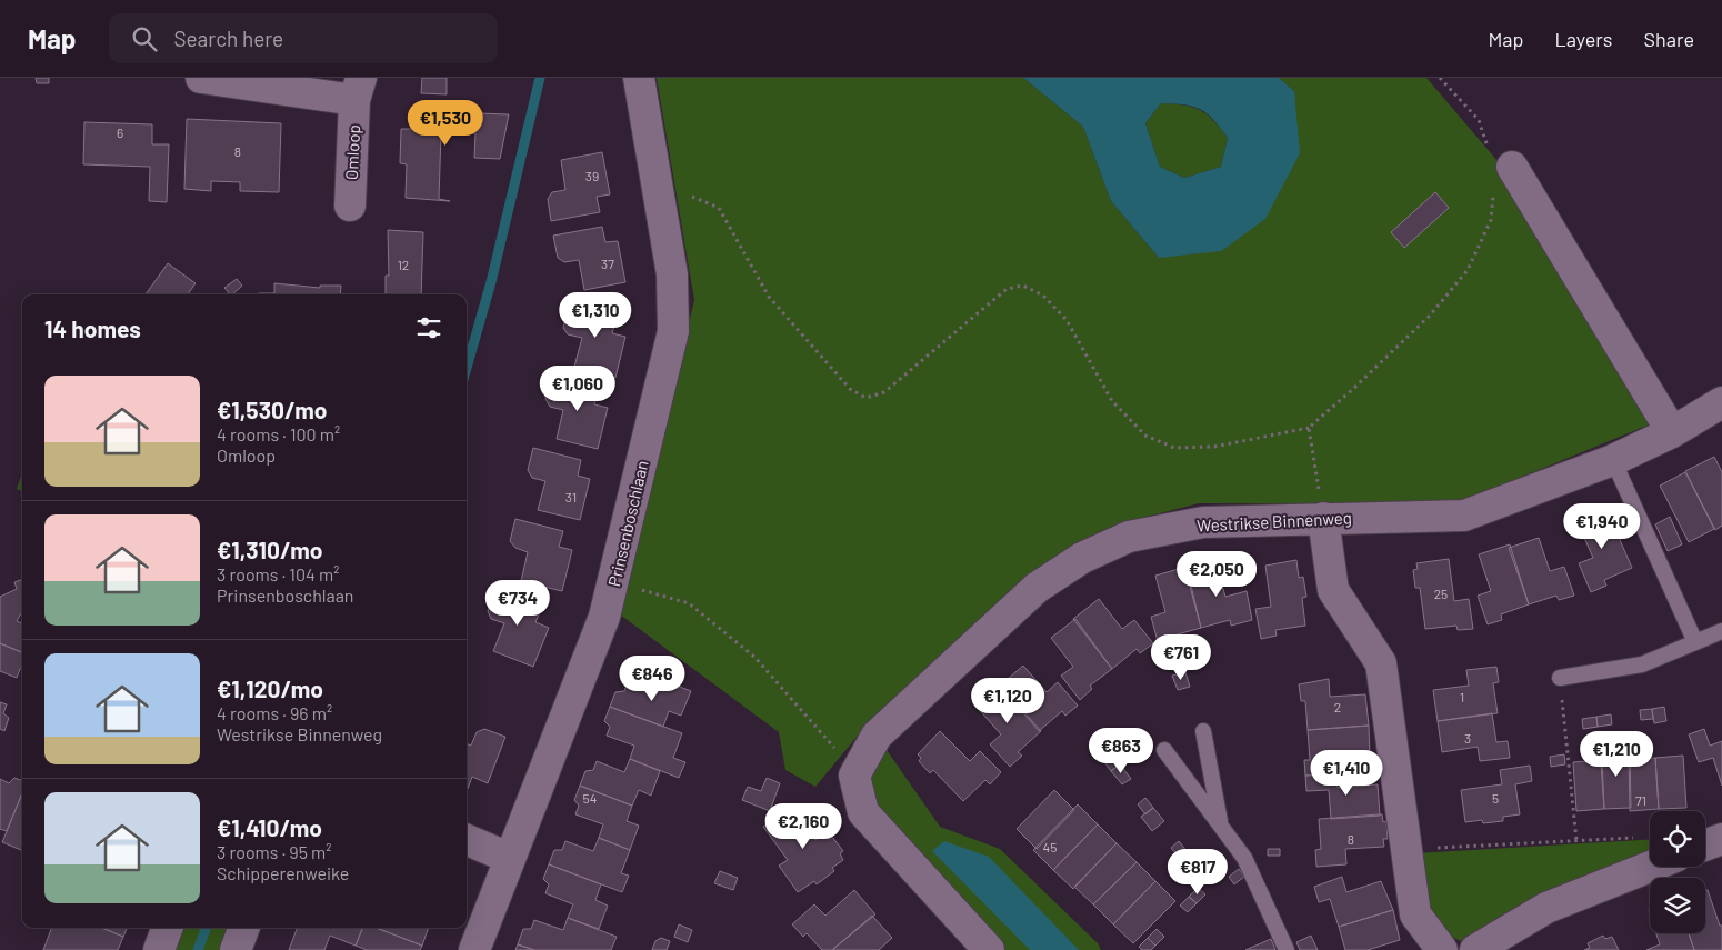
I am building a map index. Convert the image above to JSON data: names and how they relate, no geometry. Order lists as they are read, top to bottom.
{
  "streets": {
    "street": ["Omloop", "Westrikse Binnenweg", "Prinsenboschlaan"]
  },
  "house_numbers": [
    "6",
    "8",
    "39",
    "37",
    "12",
    "31",
    "25",
    "1",
    "2",
    "3",
    "54",
    "5",
    "71",
    "8",
    "45"
  ],
  "page": {
    "header": "Map",
    "search": "Search here",
    "nav": ["Map", "Layers", "Share"],
    "price": [
      "€1,530",
      "€1,310",
      "€1,060",
      "€1,940",
      "€2,050",
      "€734",
      "€761",
      "€846",
      "€1,120",
      "€863",
      "€1,210",
      "€1,410",
      "€2,160",
      "€817"
    ],
    "heading": "14 homes",
    "list": [
      {
        "name": "€1,530/mo",
        "note": "4 rooms · 100 m² · Omloop"
      },
      {
        "name": "€1,310/mo",
        "note": "3 rooms · 104 m² · Prinsenboschlaan"
      },
      {
        "name": "€1,120/mo",
        "note": "4 rooms · 96 m² · Westrikse Binnenweg"
      },
      {
        "name": "€1,410/mo",
        "note": "3 rooms · 95 m² · Schipperenweike"
      }
    ]
  }
}
